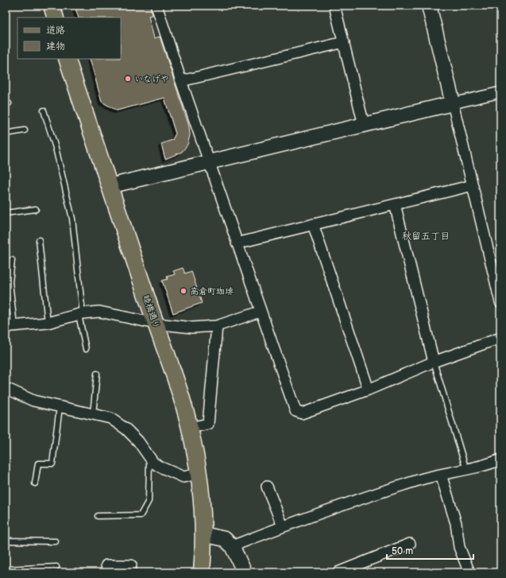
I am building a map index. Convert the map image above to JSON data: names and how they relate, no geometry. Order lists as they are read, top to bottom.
{
  "streets": {
    "main road": ["睦橋通り"]
  },
  "districts": ["秋留五丁目"],
  "places": ["いなげや", "高倉町珈琲"],
  "legend": ["道路", "建物"],
  "scale_bar": "50 m"
}
